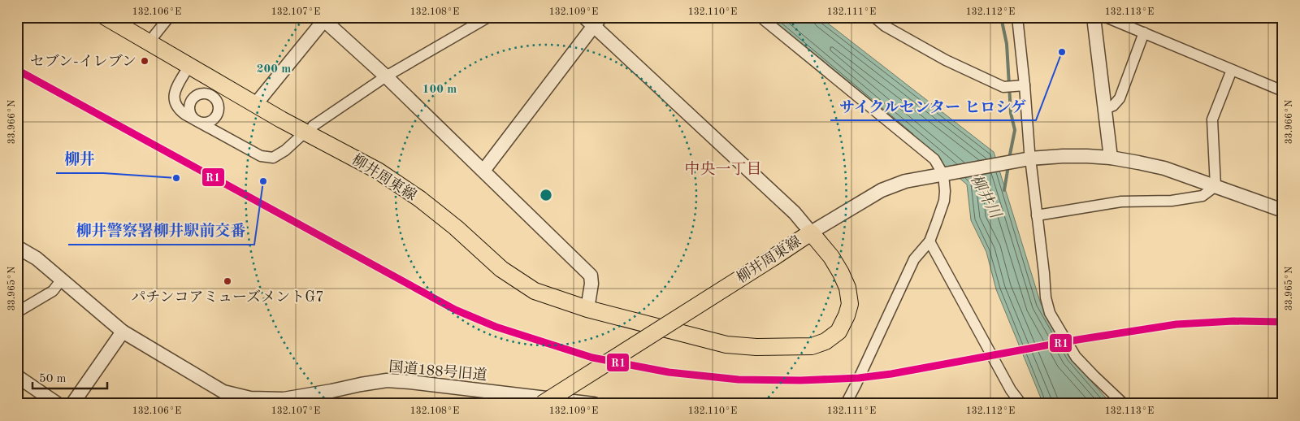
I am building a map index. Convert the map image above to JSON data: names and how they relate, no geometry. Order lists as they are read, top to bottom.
{
  "streets": {
    "main road": ["柳井周東線"],
    "street": ["国道188号旧道"]
  },
  "districts": ["中央一丁目"],
  "water": ["柳井川"],
  "places": [
    "サイクルセンター ヒロシゲ",
    "セブン-イレブン",
    "柳井",
    "柳井警察署柳井駅前交番",
    "パチンコアミューズメントG7"
  ],
  "lines": ["transit line R1"],
  "scale_bar": "50 m",
  "coordinates": [
    "132.106°E",
    "132.107°E",
    "132.108°E",
    "132.109°E",
    "132.110°E",
    "132.111°E",
    "132.112°E",
    "132.113°E",
    "33.966°N",
    "33.965°N"
  ],
  "rings": ["200 m", "100 m"]
}
